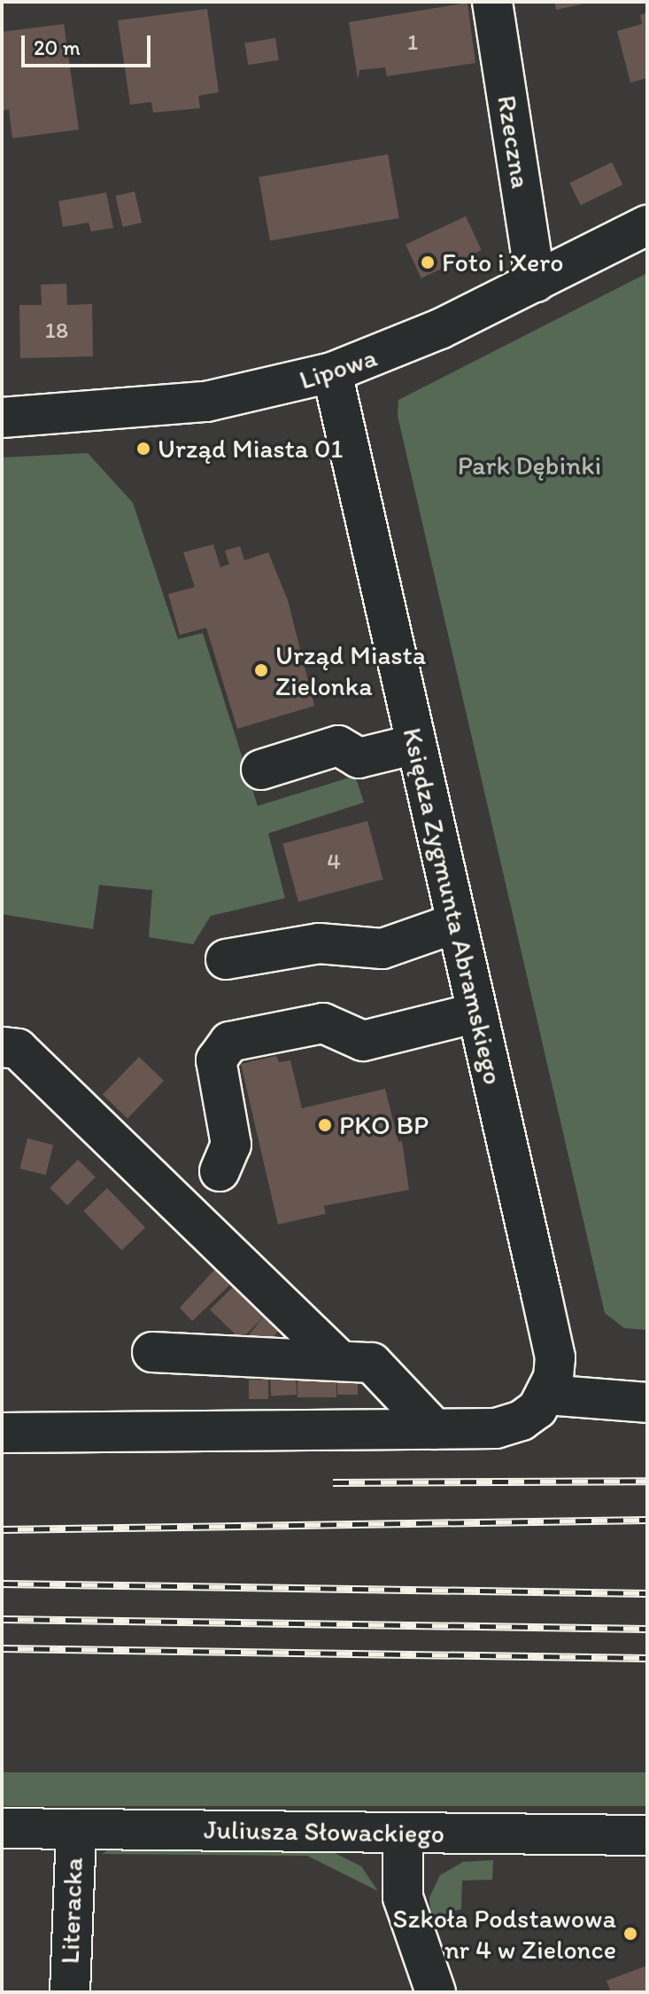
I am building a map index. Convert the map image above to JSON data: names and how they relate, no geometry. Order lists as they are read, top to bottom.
{
  "streets": {
    "street": [
      "Rzeczna",
      "Lipowa",
      "Księdza Zygmunta Abramskiego",
      "Juliusza Słowackiego",
      "Literacka"
    ]
  },
  "crossings": [
    ["Rzeczna", "Lipowa"],
    ["Lipowa", "Księdza Zygmunta Abramskiego"],
    ["Juliusza Słowackiego", "Literacka"]
  ],
  "parks": ["Park Dębinki"],
  "places": [
    "Foto i Xero",
    "Urząd Miasta 01",
    "Urząd Miasta Zielonka",
    "PKO BP",
    "Szkoła Podstawowa nr 4 w Zielonce"
  ],
  "house_numbers": ["1", "18", "4"],
  "scale_bar": "20 m"
}
